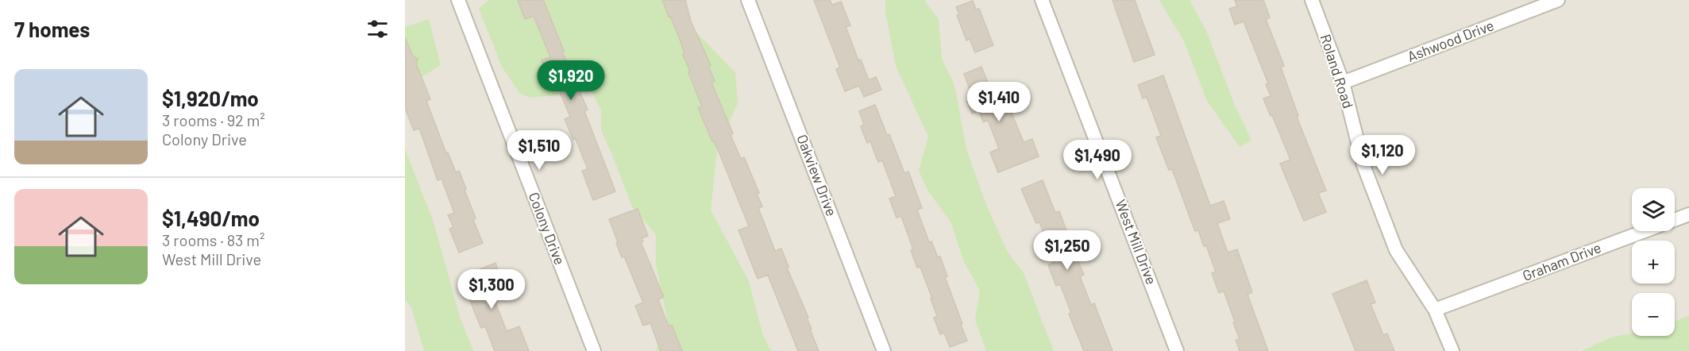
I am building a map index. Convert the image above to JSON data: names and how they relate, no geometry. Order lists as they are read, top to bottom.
{
  "streets": {
    "street": [
      "Ashwood Drive",
      "Roland Road",
      "Oakview Drive",
      "Colony Drive",
      "West Mill Drive",
      "Graham Drive"
    ]
  },
  "crossings": [
    ["Ashwood Drive", "Roland Road"],
    ["Roland Road", "Graham Drive"]
  ],
  "page": {
    "heading": "7 homes",
    "list": [
      {
        "name": "$1,920/mo",
        "note": "3 rooms · 92 m² · Colony Drive"
      },
      {
        "name": "$1,490/mo",
        "note": "3 rooms · 83 m² · West Mill Drive"
      }
    ],
    "price": [
      "$1,920",
      "$1,410",
      "$1,510",
      "$1,120",
      "$1,490",
      "$1,250",
      "$1,300"
    ],
    "map_buttons": ["+", "−"]
  }
}
